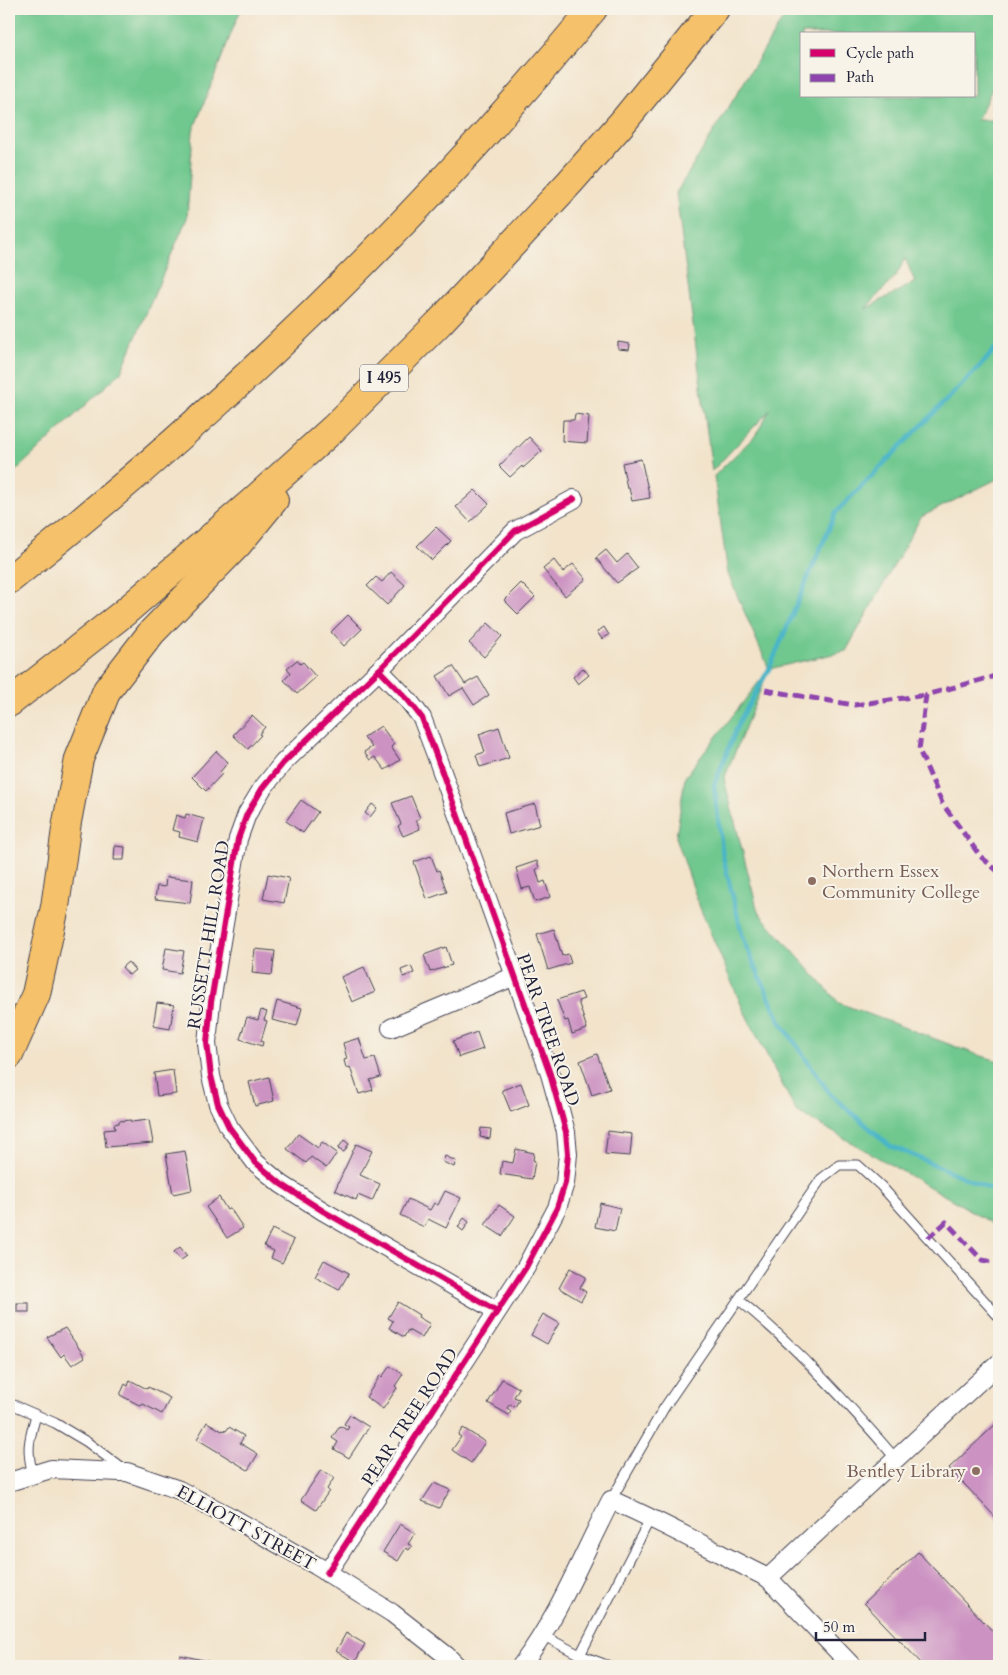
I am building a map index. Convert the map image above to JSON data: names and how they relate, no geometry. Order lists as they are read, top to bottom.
{
  "streets": {
    "highway": ["I 495"],
    "street": ["RUSSETT HILL ROAD", "PEAR TREE ROAD", "ELLIOTT STREET"]
  },
  "crossings": [
    ["RUSSETT HILL ROAD", "PEAR TREE ROAD"],
    ["PEAR TREE ROAD", "ELLIOTT STREET"]
  ],
  "places": ["Northern Essex Community College", "Bentley Library"],
  "legend": ["Cycle path", "Path"],
  "scale_bar": "50 m"
}
